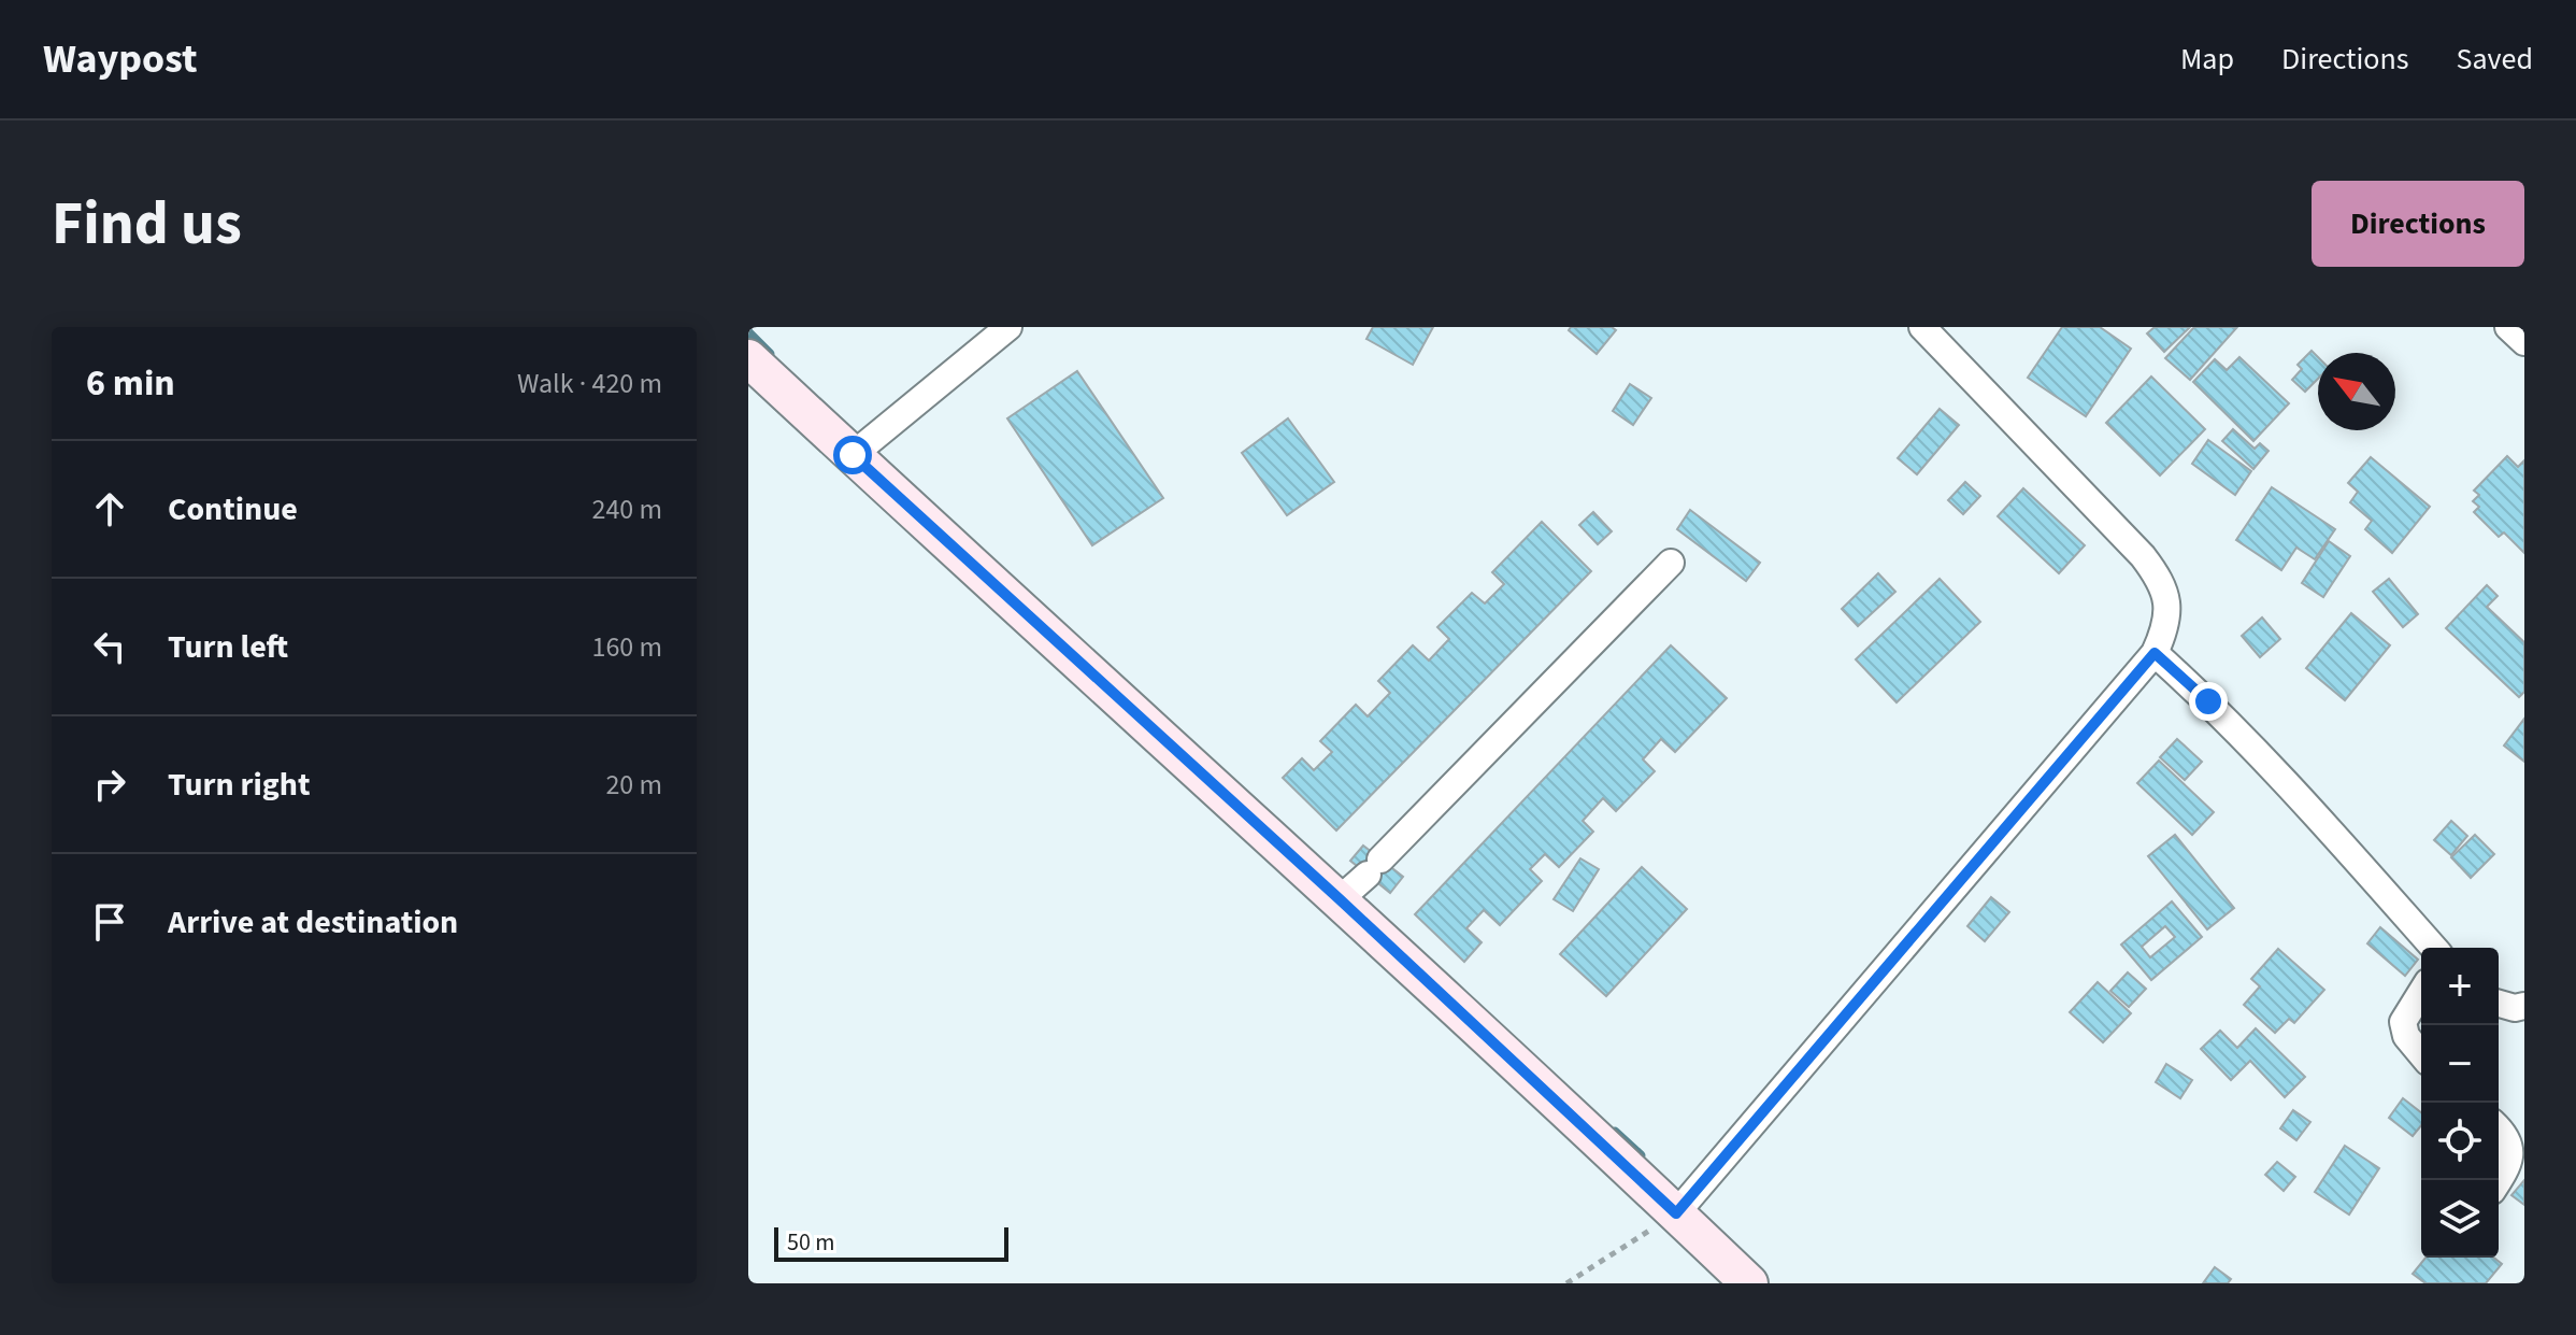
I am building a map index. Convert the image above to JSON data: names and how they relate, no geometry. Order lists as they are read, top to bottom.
{
  "scale_bar": "50 m",
  "north": "top left",
  "page": {
    "header": "Waypost",
    "nav": ["Map", "Directions", "Saved"],
    "buttons": "Directions",
    "title": "Find us",
    "heading": ["6 min", "Walk · 420 m"],
    "list": [
      ["Continue", "240 m"],
      ["Turn left", "160 m"],
      ["Turn right", "20 m"],
      "Arrive at destination"
    ],
    "map_buttons": ["+", "−"],
    "scale": "50 m"
  }
}
